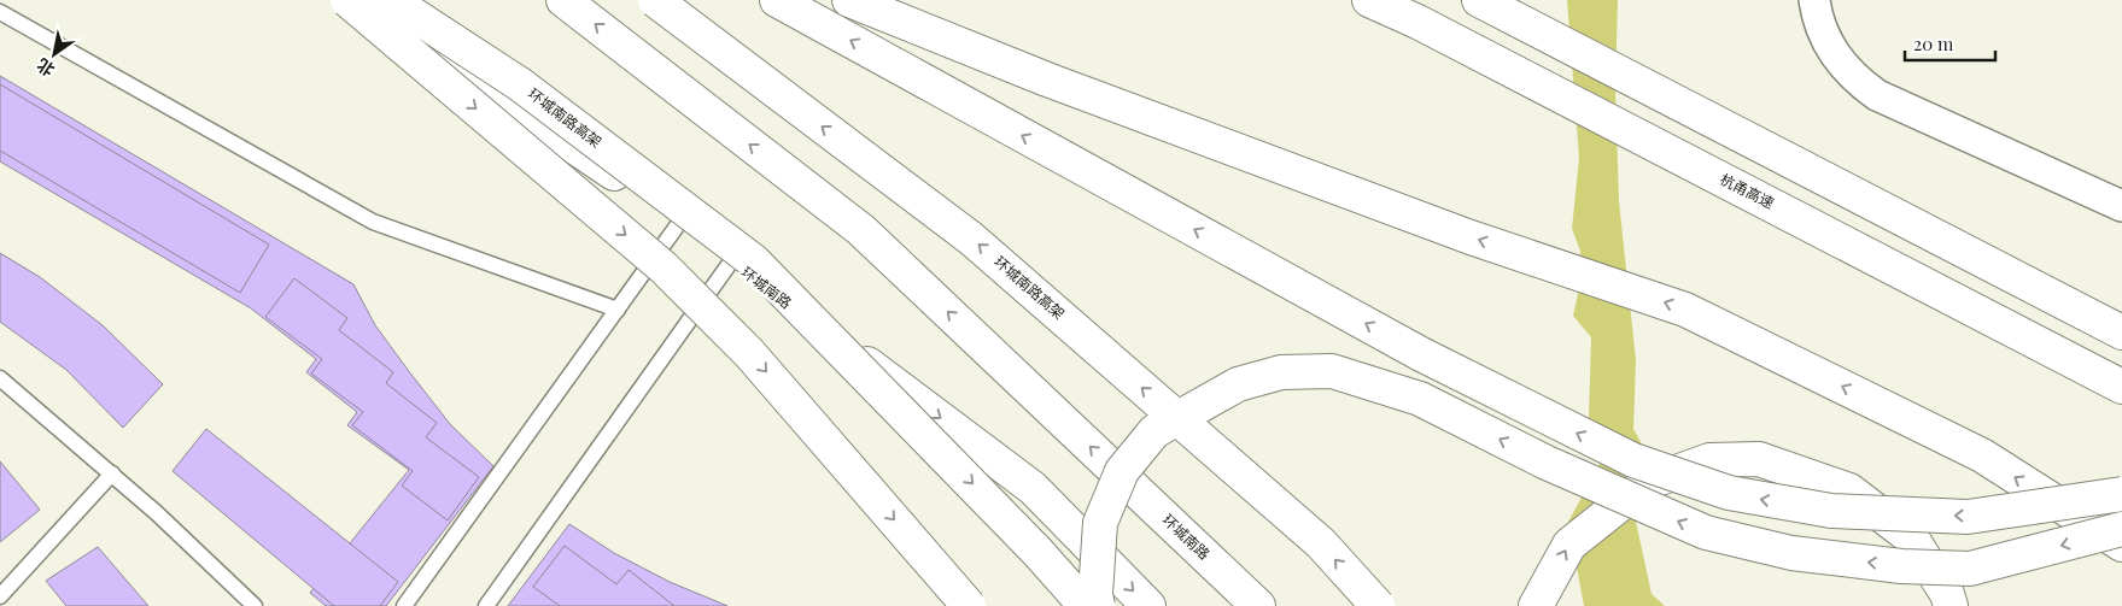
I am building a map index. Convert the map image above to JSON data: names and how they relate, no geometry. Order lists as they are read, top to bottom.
{
  "streets": {
    "main road": ["环城南路高架", "杭甬高速", "环城南路"]
  },
  "scale_bar": "20 m",
  "north": "bottom left"
}
